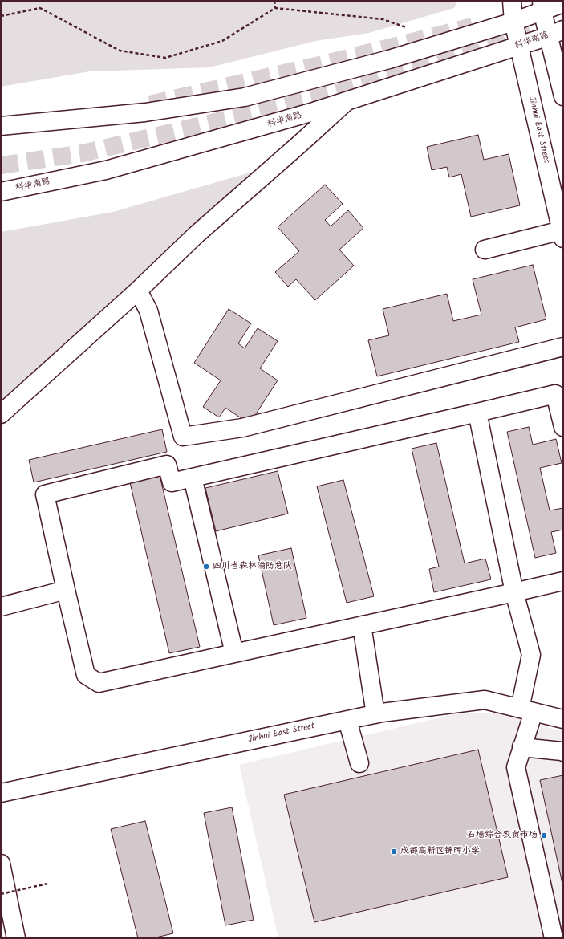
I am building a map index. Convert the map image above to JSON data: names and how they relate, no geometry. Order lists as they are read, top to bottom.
{
  "streets": {
    "street": ["科华南路", "Jinhui East Street"]
  },
  "crossings": [
    ["科华南路", "Jinhui East Street"]
  ],
  "places": ["四川省森林消防总队", "石墙综合农贸市场", "成都高新区锦晖小学"]
}
